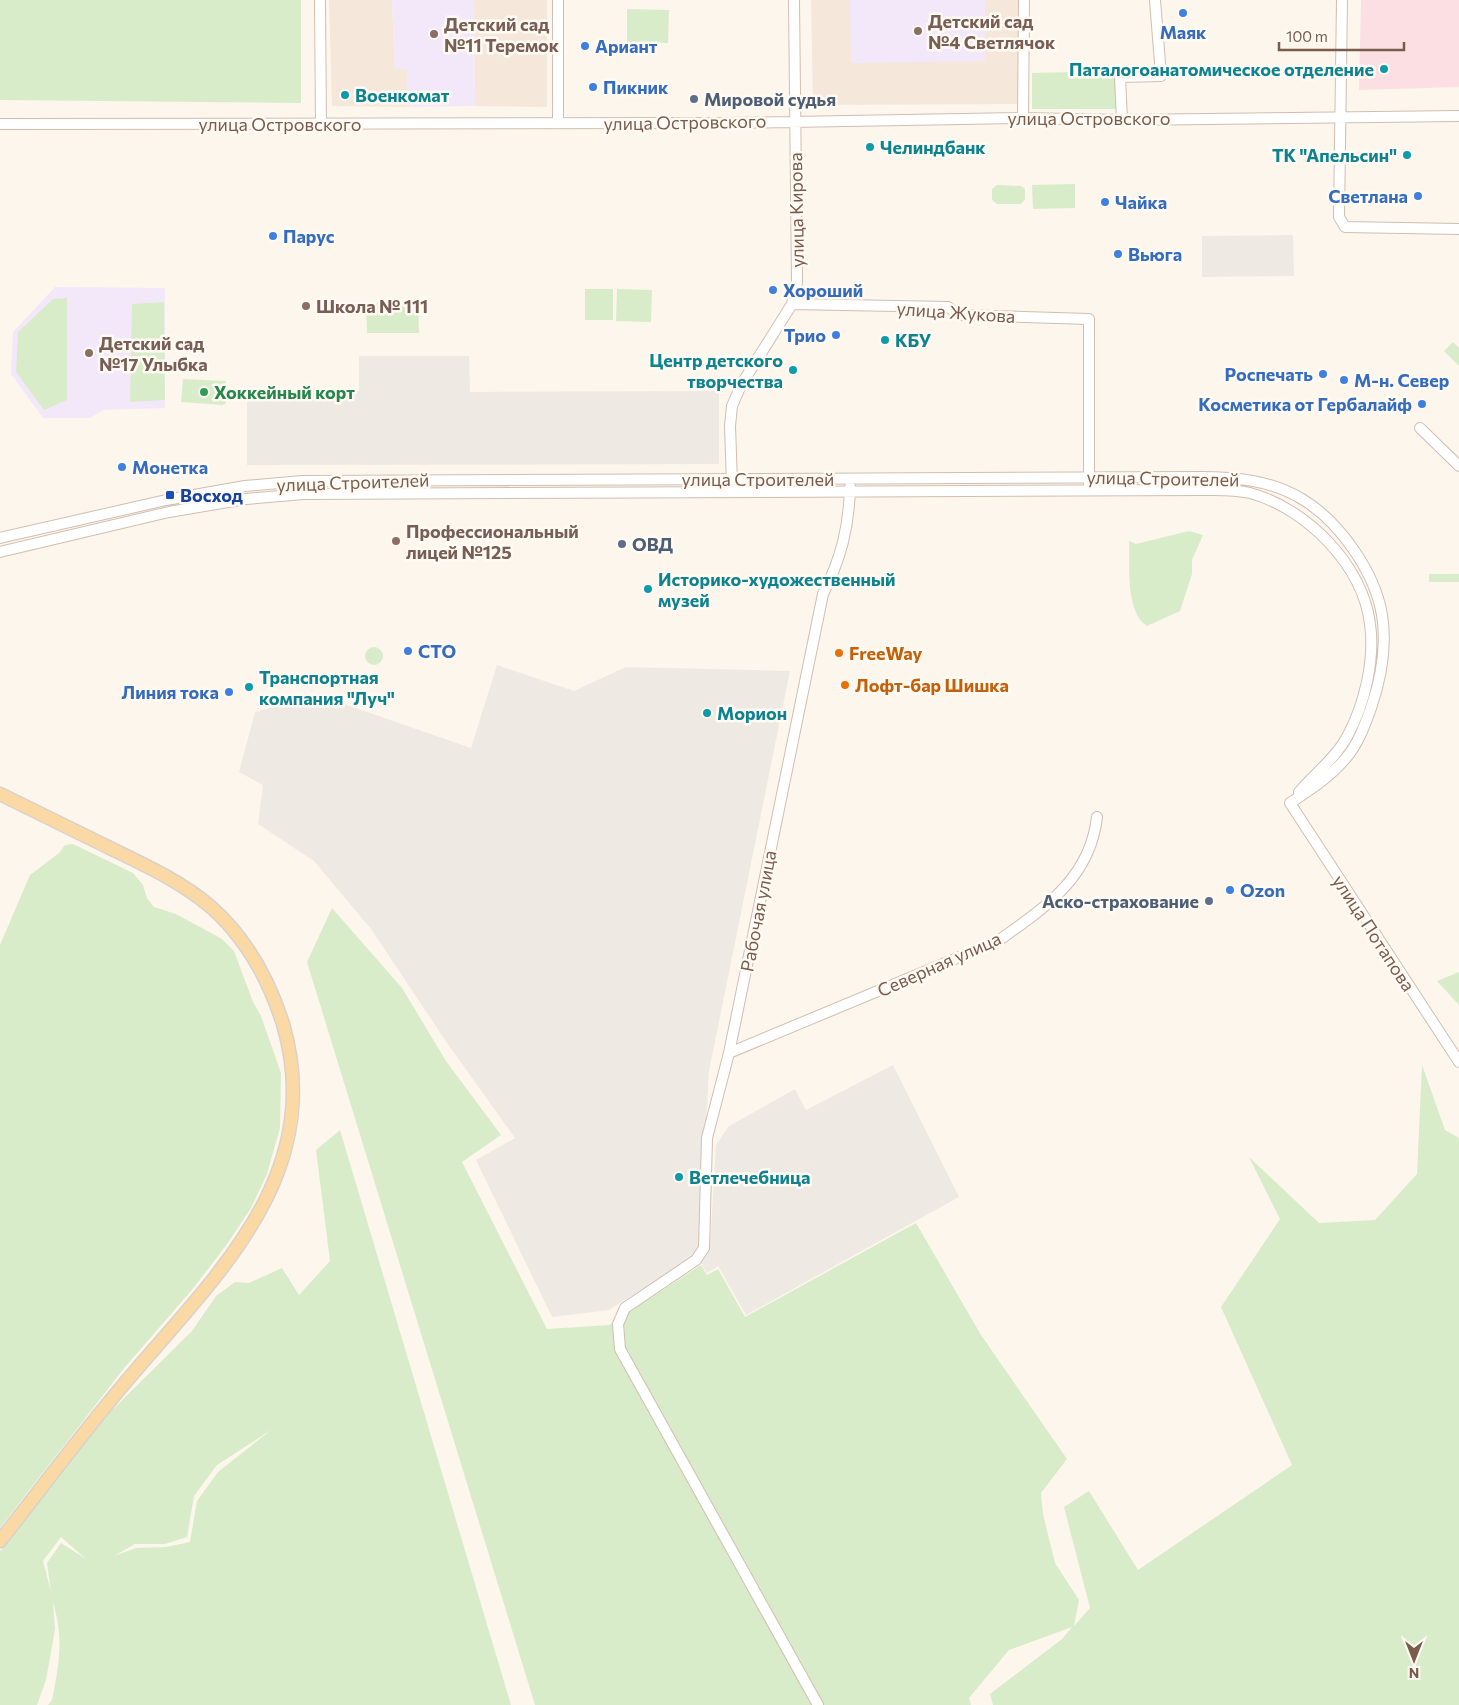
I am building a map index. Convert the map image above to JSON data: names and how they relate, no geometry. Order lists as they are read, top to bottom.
{
  "streets": {
    "street": [
      "улица Островского",
      "улица Кирова",
      "улица Жукова",
      "улица Строителей",
      "Рабочая улица",
      "улица Потапова",
      "Северная улица"
    ]
  },
  "crossings": [
    ["улица Островского", "улица Кирова"],
    ["улица Кирова", "улица Жукова"],
    ["улица Кирова", "улица Строителей"],
    ["улица Жукова", "улица Строителей"],
    ["улица Строителей", "Рабочая улица"],
    ["улица Строителей", "улица Потапова"],
    ["Рабочая улица", "Северная улица"]
  ],
  "places": {
    "other": [
      "Маяк",
      "Детский сад №4 Светлячок",
      "Детский сад №11 Теремок",
      "Ариант",
      "Паталогоанатомическое отделение",
      "Пикник",
      "Военкомат",
      "Мировой судья",
      "Челиндбанк",
      "ТК \"Апельсин\"",
      "Светлана",
      "Чайка",
      "Парус",
      "Вьюга",
      "Хороший",
      "Школа № 111",
      "Трио",
      "КБУ",
      "Детский сад №17 Улыбка",
      "Центр детского творчества",
      "Роспечать",
      "М-н. Север",
      "Хоккейный корт",
      "Косметика от Гербалайф",
      "Монетка",
      "Профессиональный лицей №125",
      "ОВД",
      "Историко-художественный музей",
      "СТО",
      "FreeWay",
      "Лофт-бар Шишка",
      "Транспортная компания \"Луч\"",
      "Линия тока",
      "Морион",
      "Ozon",
      "Аско-страхование",
      "Ветлечебница"
    ],
    "transit": ["Восход"]
  },
  "scale_bar": "100 m",
  "north": "bottom"
}
